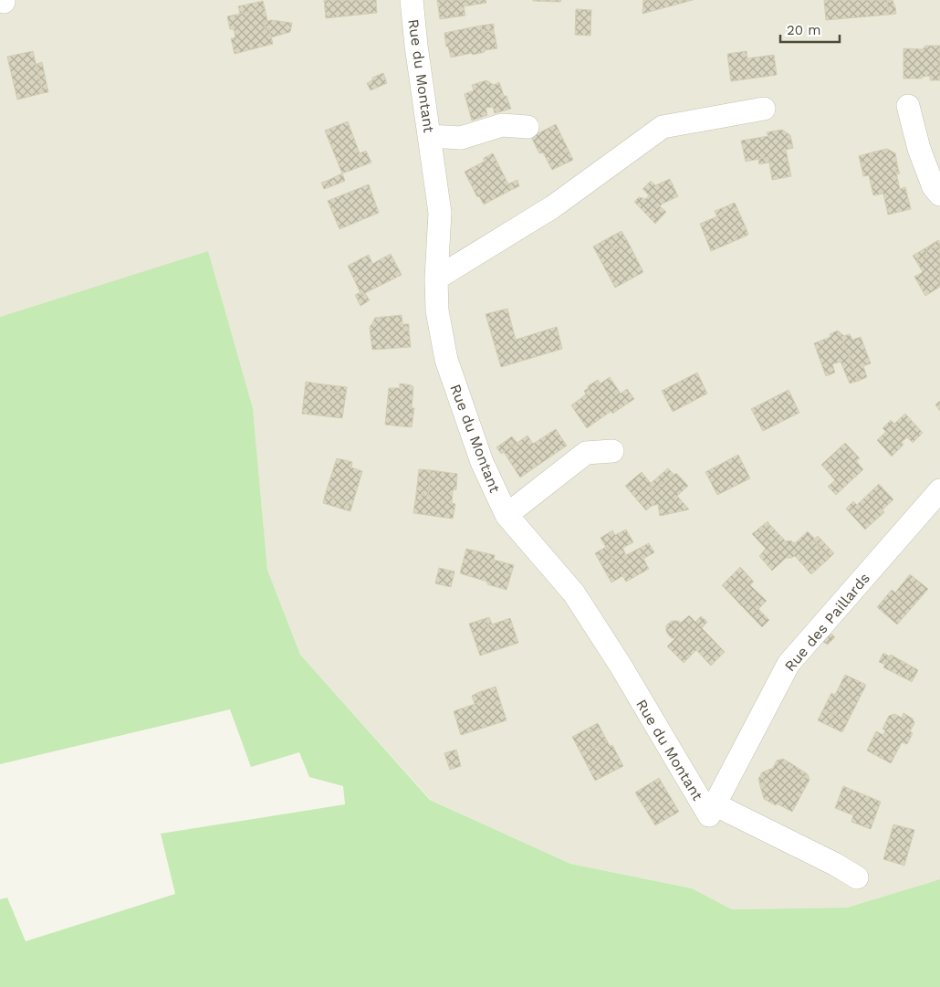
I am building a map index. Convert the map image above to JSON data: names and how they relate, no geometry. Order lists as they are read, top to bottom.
{
  "streets": {
    "street": ["Rue du Montant", "Rue des Paillards"]
  },
  "crossings": [
    ["Rue du Montant", "Rue des Paillards"]
  ],
  "scale_bar": "20 m"
}
